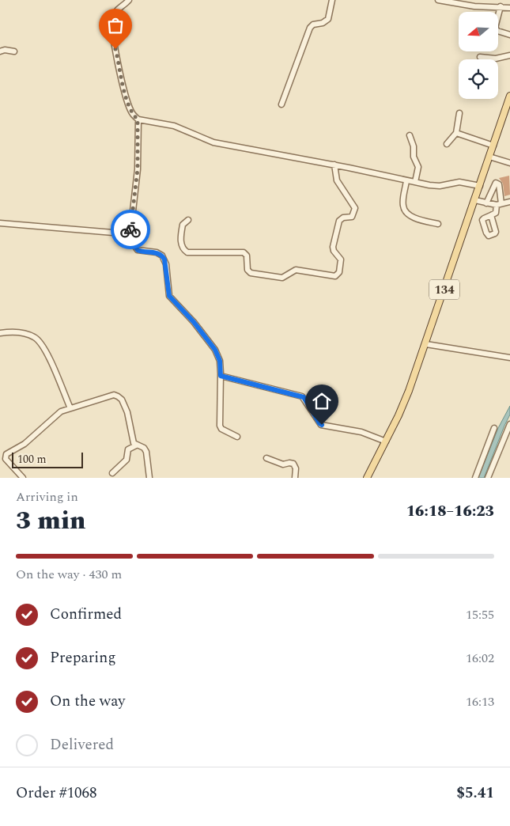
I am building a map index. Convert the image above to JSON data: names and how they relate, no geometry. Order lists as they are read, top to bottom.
{
  "streets": {
    "main road": ["134"]
  },
  "scale_bar": "100 m",
  "north": "left",
  "page": {
    "scale": "100 m",
    "heading": ["3 min", "Arriving in", "16:18–16:23"],
    "panel": ["Order #1068", "$5.41"],
    "bar": "On the way · 430 m",
    "list": [
      ["Confirmed", "15:55"],
      ["Preparing", "16:02"],
      ["On the way", "16:13"],
      "Delivered"
    ]
  }
}
